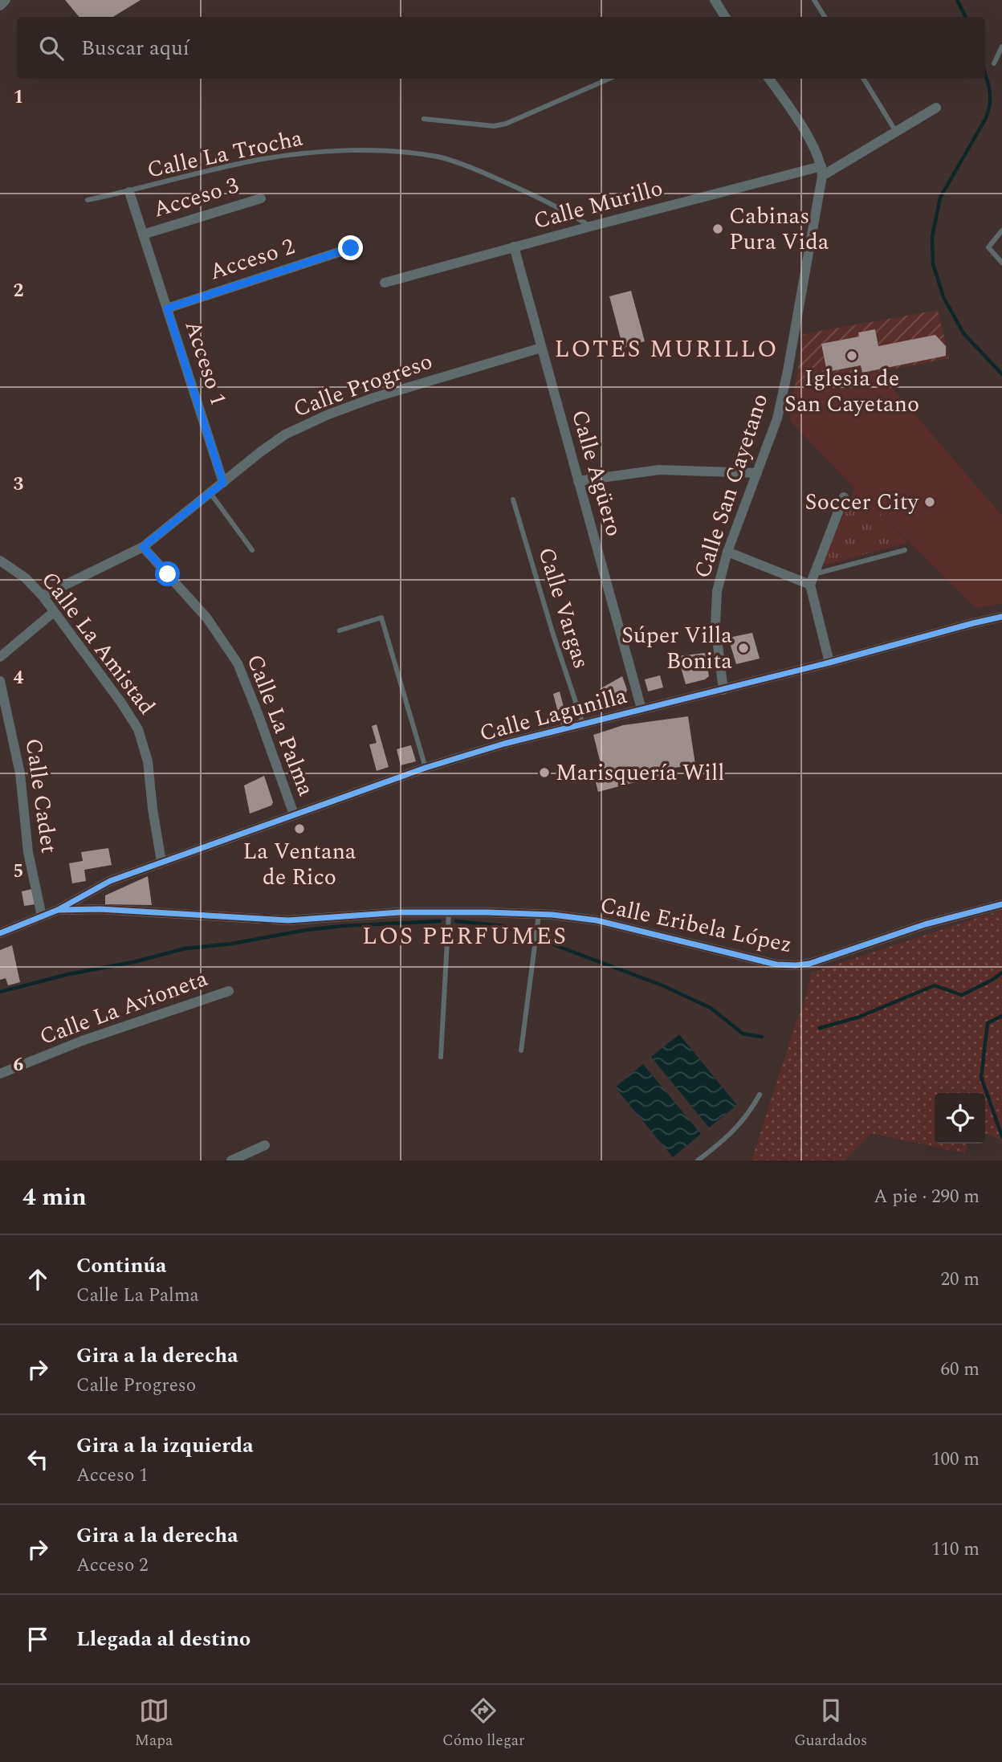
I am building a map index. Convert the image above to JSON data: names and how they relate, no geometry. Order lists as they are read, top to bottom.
{
  "streets": {
    "street": [
      "Acceso 3",
      "Calle Murillo",
      "Acceso 2",
      "Acceso 1",
      "Calle Progreso",
      "Calle Agüero",
      "Calle San Cayetano",
      "Calle La Amistad",
      "Calle Lagunilla",
      "Calle La Palma",
      "Calle Cadet",
      "Calle Eribela López",
      "Calle La Avioneta"
    ],
    "lane": ["Calle La Trocha", "Calle Vargas"]
  },
  "crossings": [
    ["Calle La Trocha", "Calle Murillo"],
    ["Calle La Trocha", "Acceso 1"],
    ["Acceso 3", "Acceso 1"],
    ["Calle Murillo", "Calle Agüero"],
    ["Calle Murillo", "Calle San Cayetano"],
    ["Acceso 2", "Acceso 1"],
    ["Acceso 1", "Calle Progreso"],
    ["Calle Progreso", "Calle Agüero"],
    ["Calle Progreso", "Calle La Amistad"],
    ["Calle Progreso", "Calle La Palma"],
    ["Calle Agüero", "Calle Lagunilla"],
    ["Calle San Cayetano", "Calle Lagunilla"],
    ["Calle Vargas", "Calle Lagunilla"],
    ["Calle La Amistad", "Calle Lagunilla"],
    ["Calle Lagunilla", "Calle La Palma"],
    ["Calle Lagunilla", "Calle Cadet"]
  ],
  "districts": ["LOTES MURILLO", "LOS PERFUMES"],
  "places": [
    "Cabinas Pura Vida",
    "Iglesia de San Cayetano",
    "Soccer City",
    "Súper Villa Bonita",
    "Marisquería Will",
    "La Ventana de Rico"
  ],
  "page": {
    "search": "Buscar aquí",
    "heading": ["4 min", "A pie · 290 m"],
    "list": [
      ["Continúa", "Calle La Palma", "20 m"],
      ["Gira a la derecha", "Calle Progreso", "60 m"],
      ["Gira a la izquierda", "Acceso 1", "100 m"],
      ["Gira a la derecha", "Acceso 2", "110 m"],
      "Llegada al destino"
    ],
    "nav": ["Mapa", "Cómo llegar", "Guardados"]
  },
  "grid": {
    "rows": [
      "1",
      "2",
      "3",
      "4",
      "5",
      "6"
    ]
  }
}
